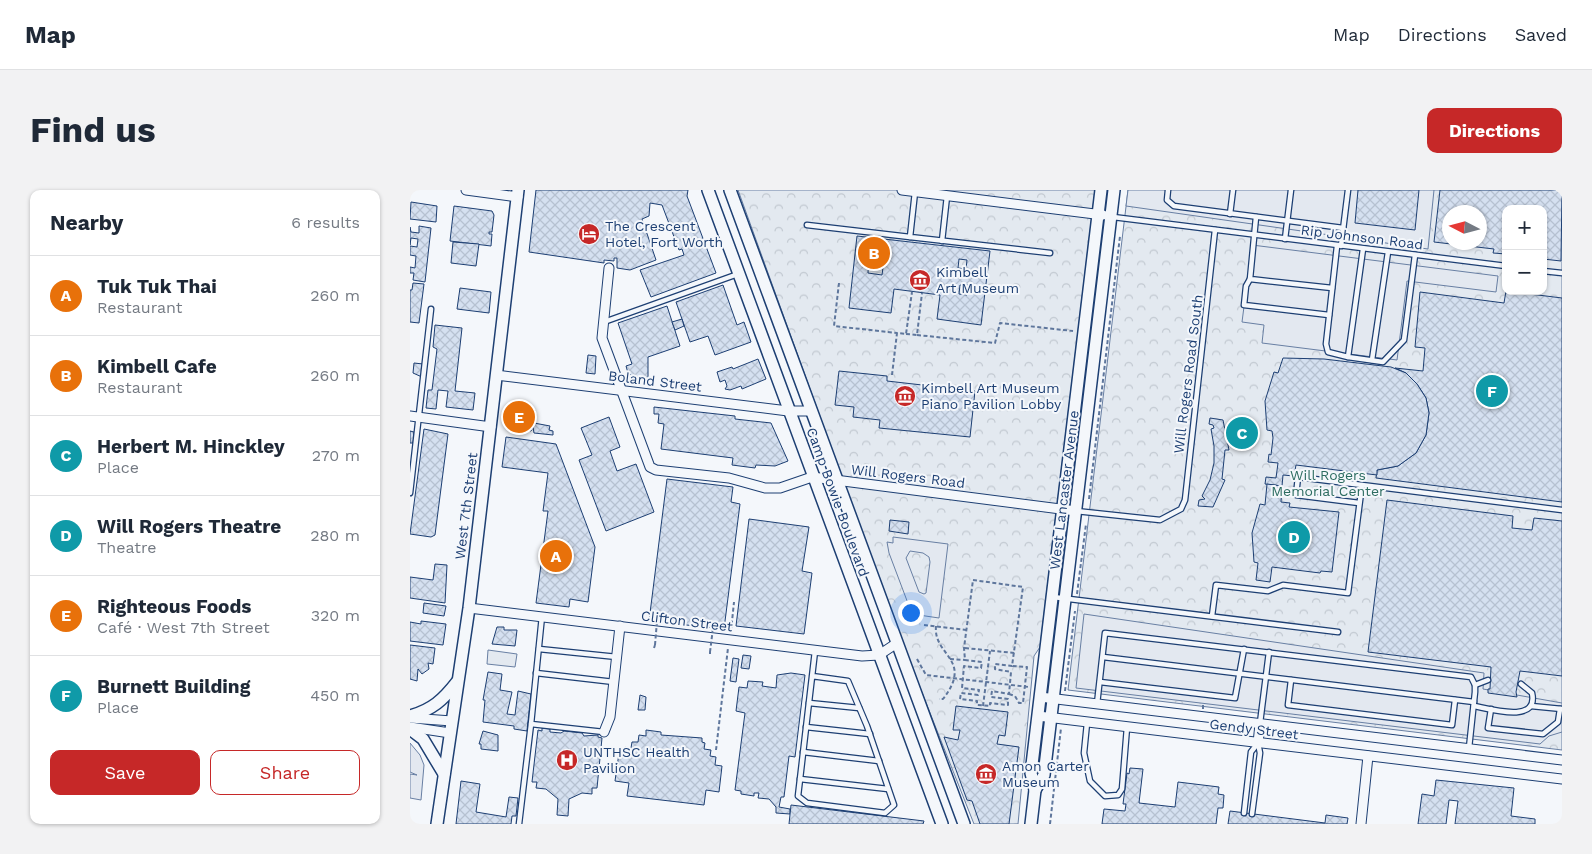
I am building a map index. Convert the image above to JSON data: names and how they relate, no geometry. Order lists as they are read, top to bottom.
{
  "streets": {
    "main road": ["West Lancaster Avenue", "Camp Bowie Boulevard", "West 7th Street"],
    "street": [
      "Boland Street",
      "Will Rogers Road",
      "Clifton Street",
      "Gendy Street"
    ],
    "lane": ["Rip Johnson Road", "Will Rogers Road South"]
  },
  "crossings": [
    ["Rip Johnson Road", "Will Rogers Road South"],
    ["Rip Johnson Road", "West Lancaster Avenue"],
    ["Will Rogers Road South", "Will Rogers Road"],
    ["Will Rogers Road South", "West Lancaster Avenue"],
    ["Boland Street", "Will Rogers Road"],
    ["Boland Street", "Camp Bowie Boulevard"],
    ["Boland Street", "West 7th Street"],
    ["Will Rogers Road", "West Lancaster Avenue"],
    ["Will Rogers Road", "Camp Bowie Boulevard"],
    ["West Lancaster Avenue", "Gendy Street"],
    ["Camp Bowie Boulevard", "Clifton Street"],
    ["West 7th Street", "Clifton Street"]
  ],
  "parks": ["Will Rogers Memorial Center"],
  "places": {
    "hotel": ["The Crescent Hotel, Fort Worth"],
    "museum": ["Kimbell Art Museum", "Kimbell Art Museum Piano Pavilion Lobby", "Amon Carter Museum"],
    "hospital": ["UNTHSC Health Pavilion"]
  },
  "north": "left",
  "page": {
    "header": "Map",
    "nav": ["Map", "Directions", "Saved"],
    "buttons": [
      "Directions",
      ["Save", "Share"]
    ],
    "title": "Find us",
    "heading": ["Nearby", "6 results"],
    "map_buttons": ["+", "−"],
    "pins": [
      "B",
      "F",
      "E",
      "C",
      "D",
      "A"
    ],
    "list": [
      {
        "mark": "A",
        "name": "Tuk Tuk Thai",
        "note": "Restaurant",
        "value": "260 m"
      },
      {
        "mark": "B",
        "name": "Kimbell Cafe",
        "note": "Restaurant",
        "value": "260 m"
      },
      {
        "mark": "C",
        "name": "Herbert M. Hinckley",
        "note": "Place",
        "value": "270 m"
      },
      {
        "mark": "D",
        "name": "Will Rogers Theatre",
        "note": "Theatre",
        "value": "280 m"
      },
      {
        "mark": "E",
        "name": "Righteous Foods",
        "note": "Café · West 7th Street",
        "value": "320 m"
      },
      {
        "mark": "F",
        "name": "Burnett Building",
        "note": "Place",
        "value": "450 m"
      }
    ]
  }
}
